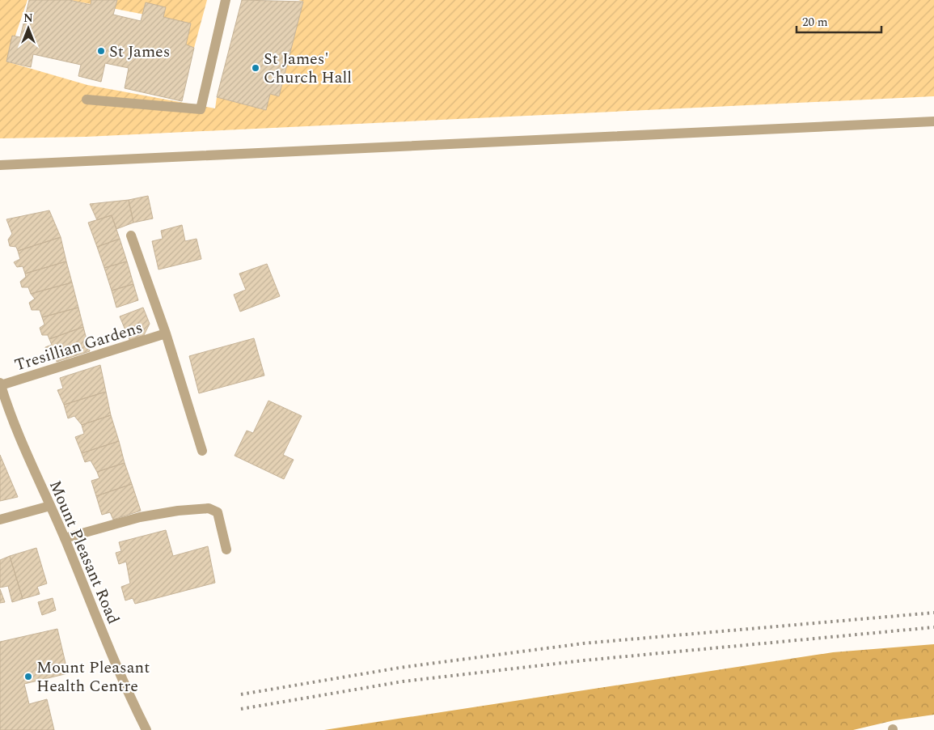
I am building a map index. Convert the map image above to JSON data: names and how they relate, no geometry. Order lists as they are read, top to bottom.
{
  "streets": {
    "street": ["Tresillian Gardens", "Mount Pleasant Road"]
  },
  "crossings": [
    ["Tresillian Gardens", "Mount Pleasant Road"]
  ],
  "places": ["St James", "St James' Church Hall", "Mount Pleasant Health Centre"],
  "scale_bar": "20 m",
  "north": "top"
}
